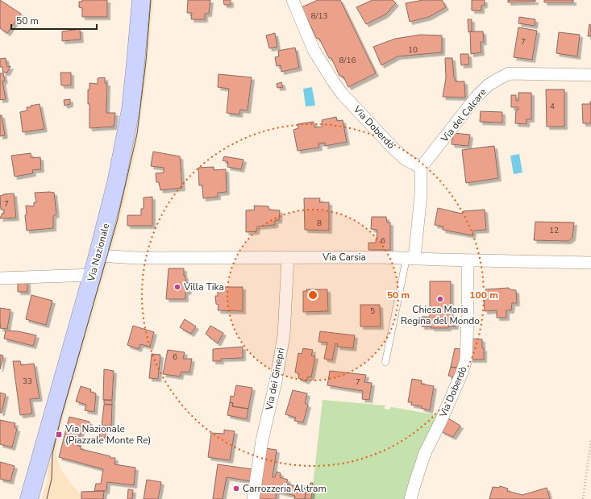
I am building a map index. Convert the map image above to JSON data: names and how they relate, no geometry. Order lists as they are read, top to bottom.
{
  "streets": {
    "main road": ["Via Nazionale"],
    "street": [
      "Via del Calcare",
      "Via Doberdò",
      "Via Carsia",
      "Via dei Ginepri"
    ]
  },
  "crossings": [
    ["Via del Calcare", "Via Doberdò"],
    ["Via Doberdò", "Via Carsia"],
    ["Via Nazionale", "Via Carsia"],
    ["Via Carsia", "Via dei Ginepri"]
  ],
  "places": {
    "other": ["Villa Tika", "Chiesa Maria Regina del Mondo", "Carrozzeria Al tram"],
    "transit": ["Via Nazionale (Piazzale Monte Re)"]
  },
  "house_numbers": [
    "8/13",
    "7",
    "10",
    "8/16",
    "4",
    "7",
    "8",
    "12",
    "6",
    "5",
    "6",
    "33",
    "7"
  ],
  "scale_bar": "50 m",
  "rings": ["50 m", "100 m"]
}
